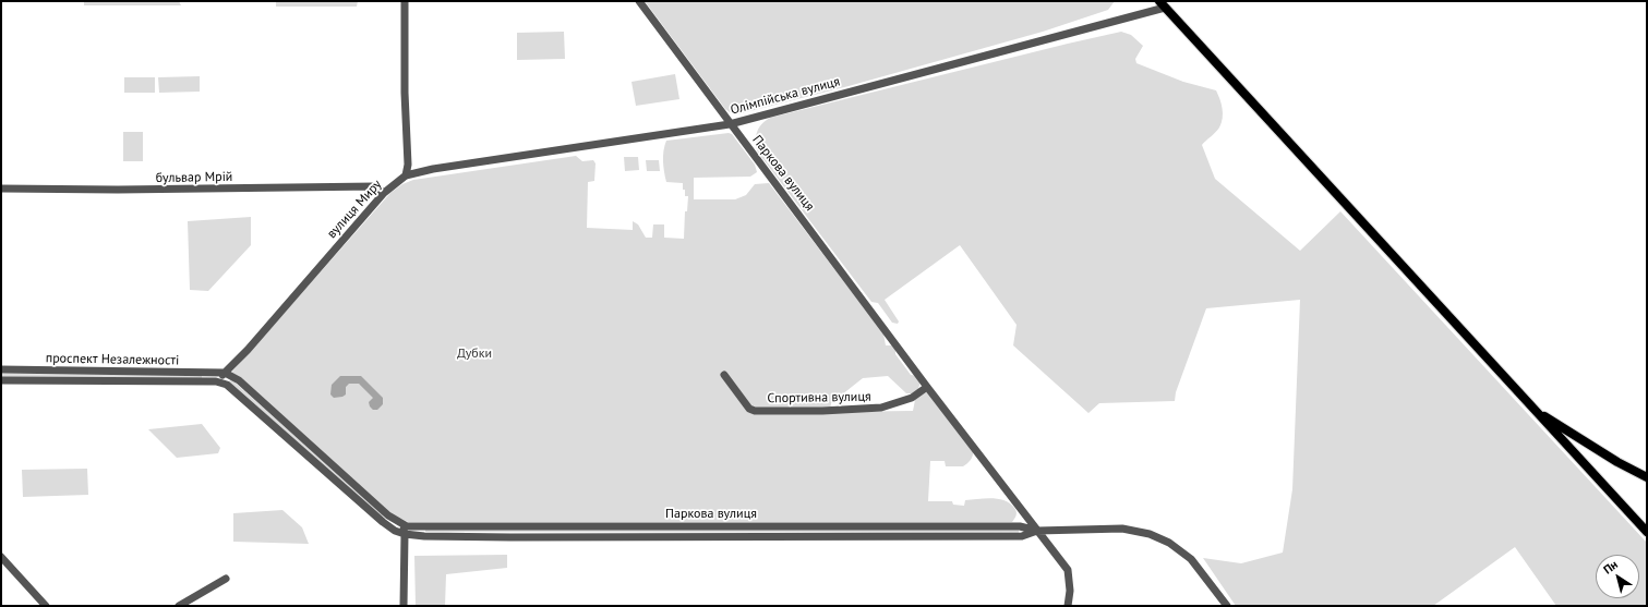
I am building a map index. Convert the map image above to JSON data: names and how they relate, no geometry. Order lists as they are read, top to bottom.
{
  "streets": {
    "street": [
      "Олімпійська вулиця",
      "Паркова вулиця",
      "бульвар Мрій",
      "вулиця Миру",
      "проспект Незалежності",
      "Спортивна вулиця"
    ]
  },
  "crossings": [
    ["Олімпійська вулиця", "Паркова вулиця"],
    ["Олімпійська вулиця", "вулиця Миру"],
    ["Паркова вулиця", "вулиця Миру"],
    ["Паркова вулиця", "проспект Незалежності"],
    ["Паркова вулиця", "Спортивна вулиця"],
    ["бульвар Мрій", "вулиця Миру"],
    ["вулиця Миру", "проспект Незалежності"]
  ],
  "parks": ["Дубки"],
  "north": "top left"
}
